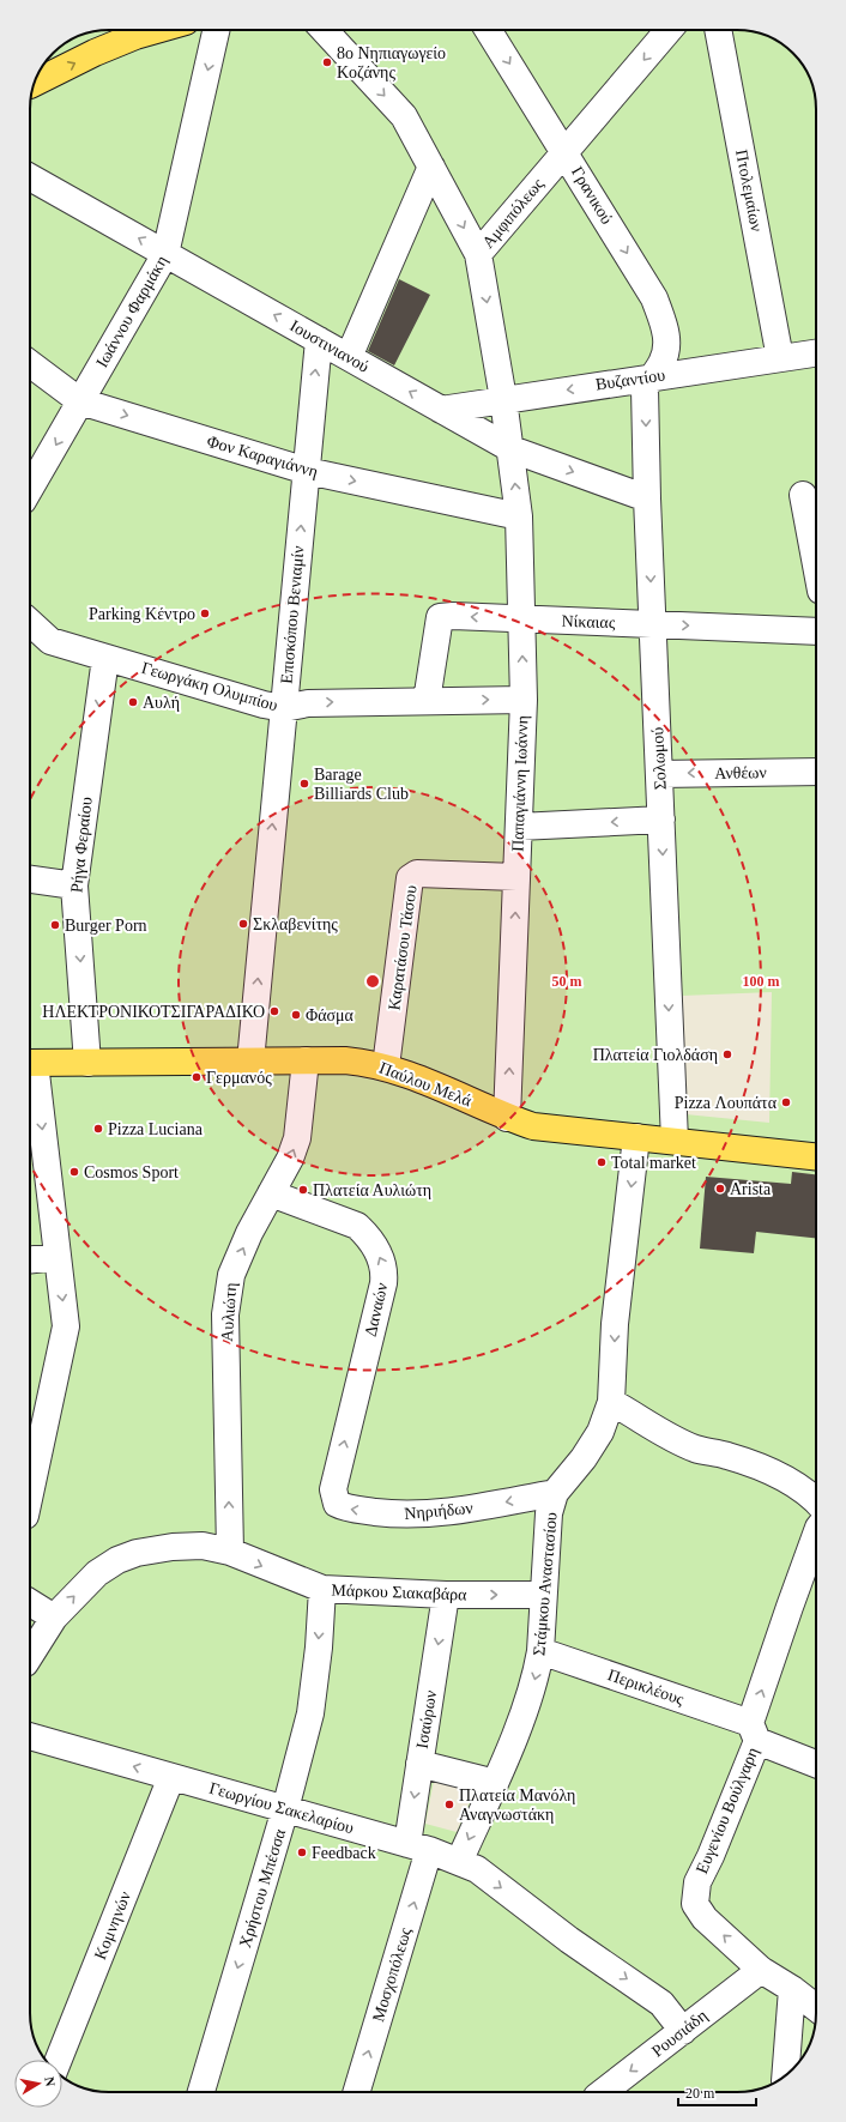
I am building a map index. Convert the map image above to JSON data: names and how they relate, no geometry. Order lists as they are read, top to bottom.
{
  "streets": {
    "main road": ["Παύλου Μελά"],
    "street": [
      "Πτολεμαίων",
      "Γρανικού",
      "Αμφιπόλεως",
      "Ιωάννου Φαρμάκη",
      "Ιουστινιανού",
      "Βυζαντίου",
      "Φον Καραγιάννη",
      "Επισκόπου Βενιαμίν",
      "Νίκαιας",
      "Γεωργάκη Ολυμπίου",
      "Σολωμού",
      "Ανθέων",
      "Παπαγιάννη Ιωάννη",
      "Ρήγα Φεραίου",
      "Καρατάσου Τάσου",
      "Δαναών",
      "Αυλιώτη",
      "Νηριήδων",
      "Στάμκου Αναστασίου",
      "Μάρκου Σιακαβάρα",
      "Περικλέους",
      "Ισαύρων",
      "Γεωργίου Σακελαρίου",
      "Ευγενίου Βούλγαρη",
      "Χρήστου Μπέσσα",
      "Κομνηνών",
      "Μοσχοπόλεως",
      "Ρουσιάδη"
    ]
  },
  "crossings": [
    ["Πτολεμαίων", "Βυζαντίου"],
    ["Γρανικού", "Αμφιπόλεως"],
    ["Γρανικού", "Βυζαντίου"],
    ["Γρανικού", "Σολωμού"],
    ["Αμφιπόλεως", "Ιουστινιανού"],
    ["Αμφιπόλεως", "Βυζαντίου"],
    ["Αμφιπόλεως", "Παπαγιάννη Ιωάννη"],
    ["Ιωάννου Φαρμάκη", "Ιουστινιανού"],
    ["Ιωάννου Φαρμάκη", "Φον Καραγιάννη"],
    ["Ιουστινιανού", "Βυζαντίου"],
    ["Ιουστινιανού", "Επισκόπου Βενιαμίν"],
    ["Ιουστινιανού", "Σολωμού"],
    ["Ιουστινιανού", "Παπαγιάννη Ιωάννη"],
    ["Βυζαντίου", "Σολωμού"],
    ["Φον Καραγιάννη", "Επισκόπου Βενιαμίν"],
    ["Φον Καραγιάννη", "Παπαγιάννη Ιωάννη"],
    ["Επισκόπου Βενιαμίν", "Γεωργάκη Ολυμπίου"],
    ["Επισκόπου Βενιαμίν", "Παύλου Μελά"],
    ["Νίκαιας", "Γεωργάκη Ολυμπίου"],
    ["Νίκαιας", "Σολωμού"],
    ["Νίκαιας", "Παπαγιάννη Ιωάννη"],
    ["Γεωργάκη Ολυμπίου", "Παπαγιάννη Ιωάννη"],
    ["Γεωργάκη Ολυμπίου", "Ρήγα Φεραίου"],
    ["Σολωμού", "Ανθέων"],
    ["Σολωμού", "Παύλου Μελά"],
    ["Παπαγιάννη Ιωάννη", "Καρατάσου Τάσου"],
    ["Παπαγιάννη Ιωάννη", "Παύλου Μελά"],
    ["Ρήγα Φεραίου", "Παύλου Μελά"],
    ["Καρατάσου Τάσου", "Παύλου Μελά"],
    ["Παύλου Μελά", "Αυλιώτη"],
    ["Παύλου Μελά", "Στάμκου Αναστασίου"],
    ["Δαναών", "Αυλιώτη"],
    ["Δαναών", "Νηριήδων"],
    ["Αυλιώτη", "Μάρκου Σιακαβάρα"],
    ["Νηριήδων", "Στάμκου Αναστασίου"],
    ["Στάμκου Αναστασίου", "Μάρκου Σιακαβάρα"],
    ["Στάμκου Αναστασίου", "Περικλέους"],
    ["Στάμκου Αναστασίου", "Γεωργίου Σακελαρίου"],
    ["Μάρκου Σιακαβάρα", "Ισαύρων"],
    ["Μάρκου Σιακαβάρα", "Χρήστου Μπέσσα"],
    ["Περικλέους", "Ευγενίου Βούλγαρη"],
    ["Ισαύρων", "Γεωργίου Σακελαρίου"],
    ["Ισαύρων", "Μοσχοπόλεως"],
    ["Γεωργίου Σακελαρίου", "Χρήστου Μπέσσα"],
    ["Γεωργίου Σακελαρίου", "Κομνηνών"],
    ["Γεωργίου Σακελαρίου", "Μοσχοπόλεως"],
    ["Γεωργίου Σακελαρίου", "Ρουσιάδη"],
    ["Ευγενίου Βούλγαρη", "Ρουσιάδη"]
  ],
  "one_way": [
    "Βυζαντίου",
    "Φον Καραγιάννη",
    "Επισκόπου Βενιαμίν",
    "Γεωργάκη Ολυμπίου",
    "Σολωμού",
    "Ανθέων",
    "Παπαγιάννη Ιωάννη",
    "Ρήγα Φεραίου",
    "Δαναών",
    "Νηριήδων",
    "Στάμκου Αναστασίου",
    "Μάρκου Σιακαβάρα",
    "Ισαύρων",
    "Ευγενίου Βούλγαρη",
    "Χρήστου Μπέσσα",
    "Μοσχοπόλεως",
    "Ρουσιάδη"
  ],
  "places": [
    "8ο Νηπιαγωγείο Κοζάνης",
    "Parking Κέντρο",
    "Αυλή",
    "Barage Billiards Club",
    "Σκλαβενίτης",
    "Burger Porn",
    "ΗΛΕΚΤΡΟΝΙΚΟΤΣΙΓΑΡΑΔΙΚΟ",
    "Φάσμα",
    "Πλατεία Γιολδάση",
    "Γερμανός",
    "Pizza Λουπάτα",
    "Pizza Luciana",
    "Total market",
    "Cosmos Sport",
    "Arista",
    "Πλατεία Αυλιώτη",
    "Πλατεία Μανόλη Αναγνωστάκη",
    "Feedback"
  ],
  "scale_bar": "20 m",
  "north": "right",
  "rings": ["50 m", "100 m"]
}
